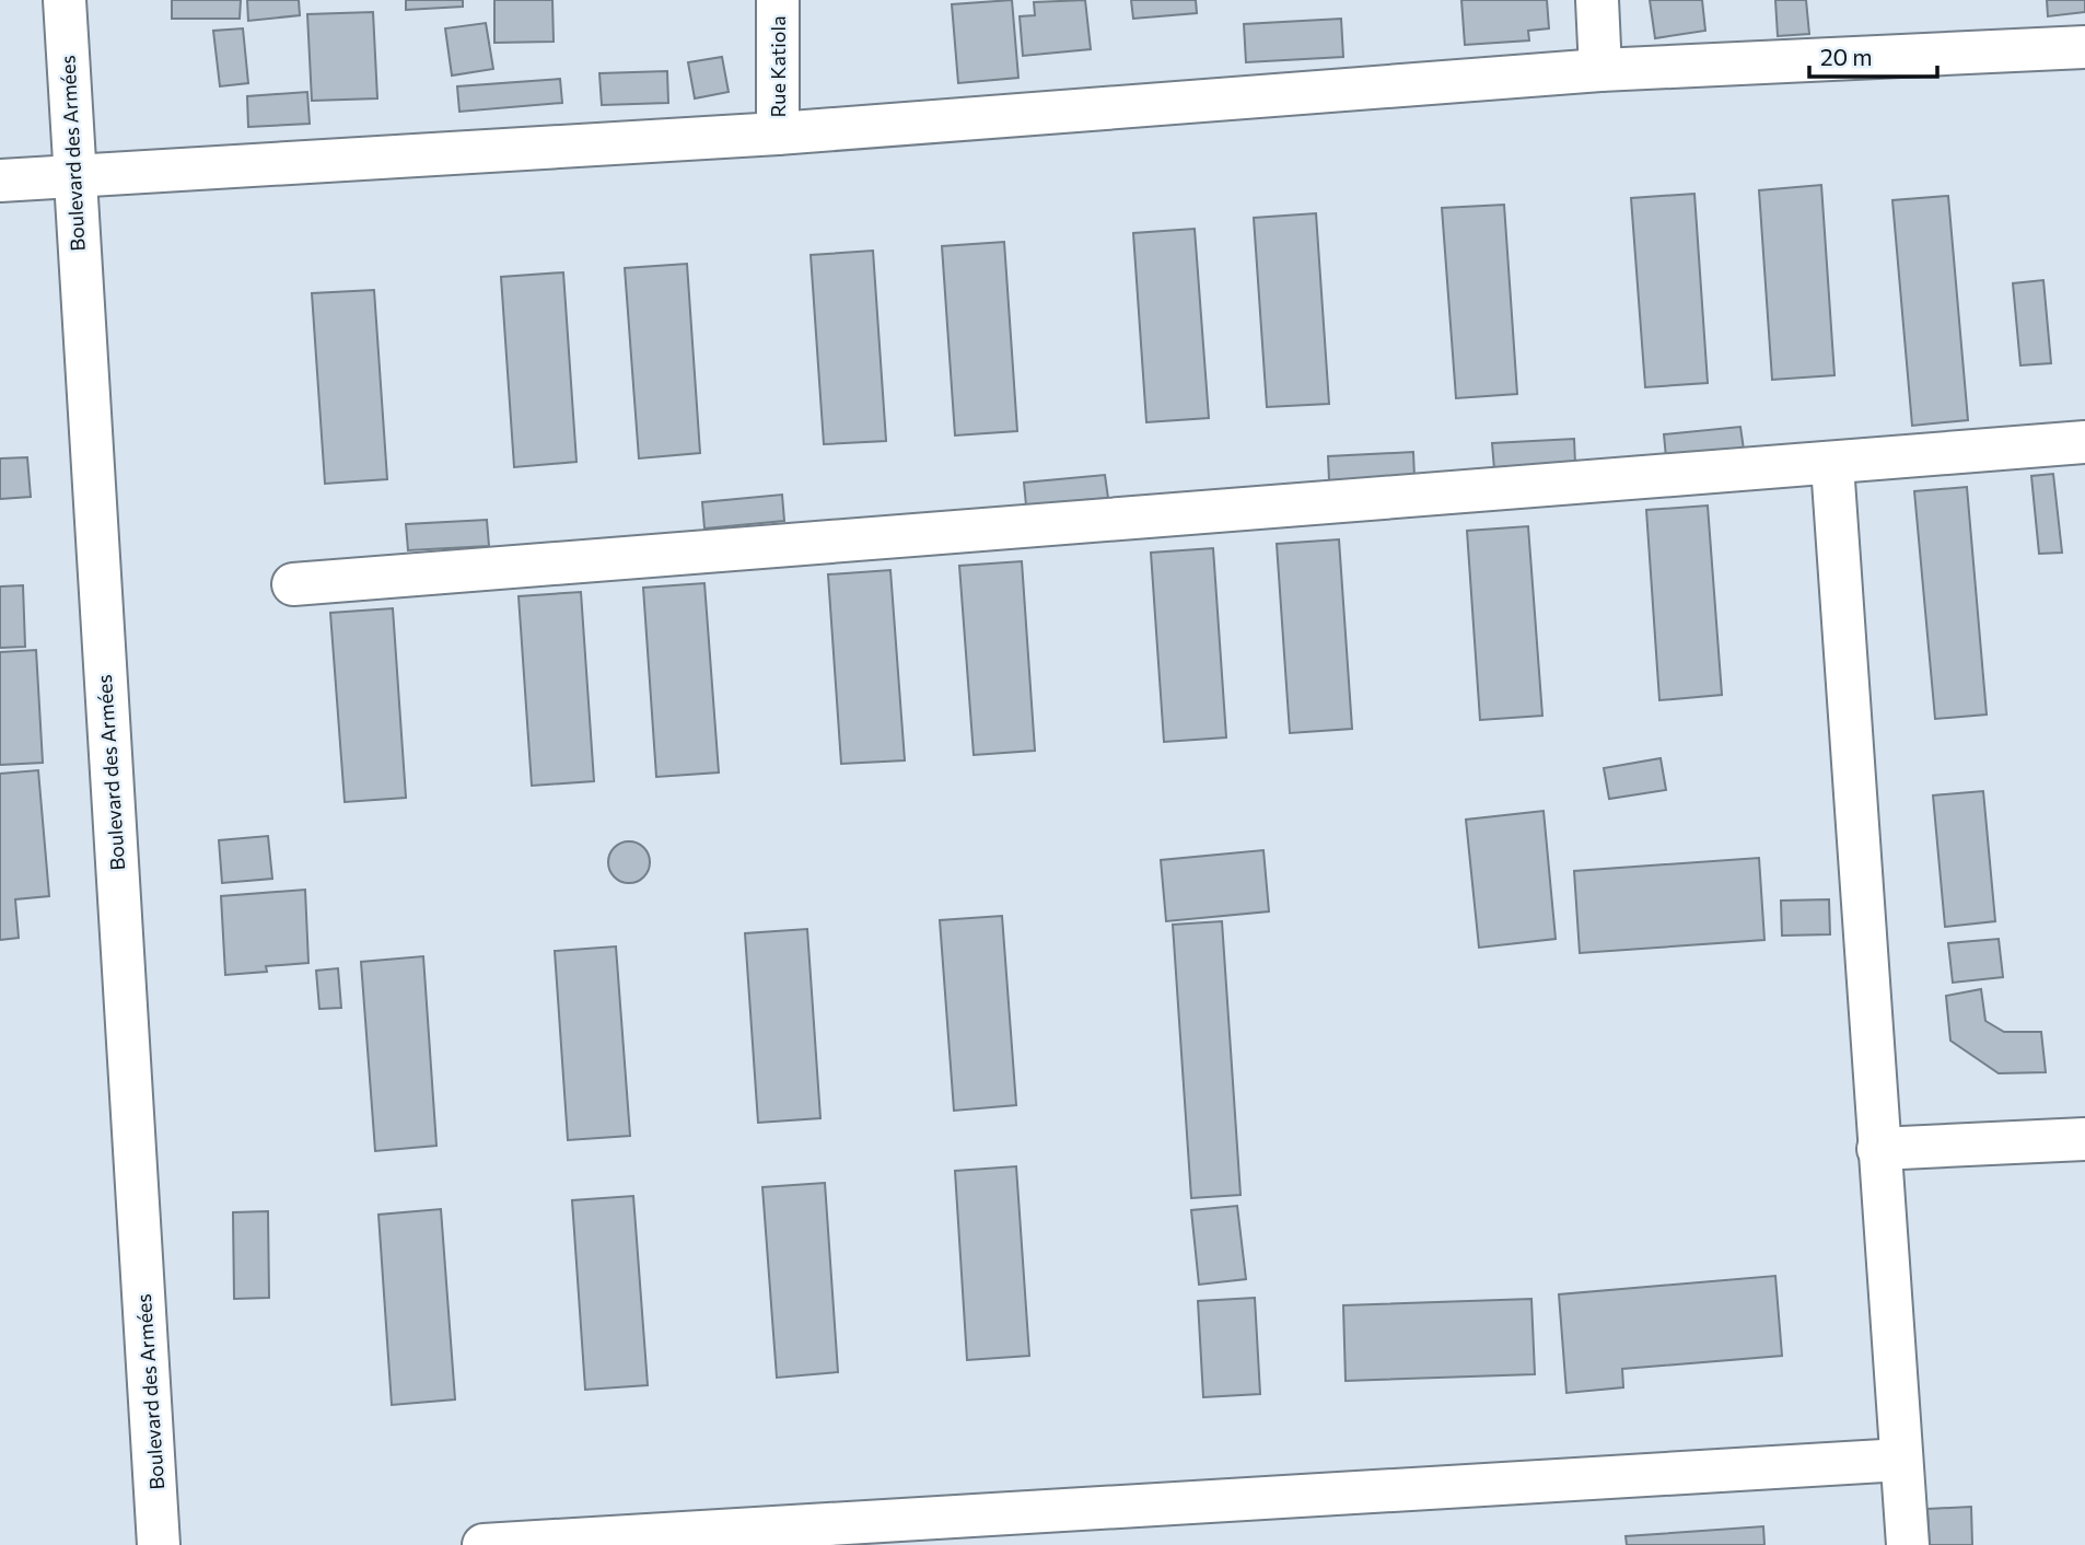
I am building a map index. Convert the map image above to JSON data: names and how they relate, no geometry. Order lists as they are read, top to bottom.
{
  "streets": {
    "street": ["Rue Katiola", "Boulevard des Armées"]
  },
  "scale_bar": "20 m"
}
